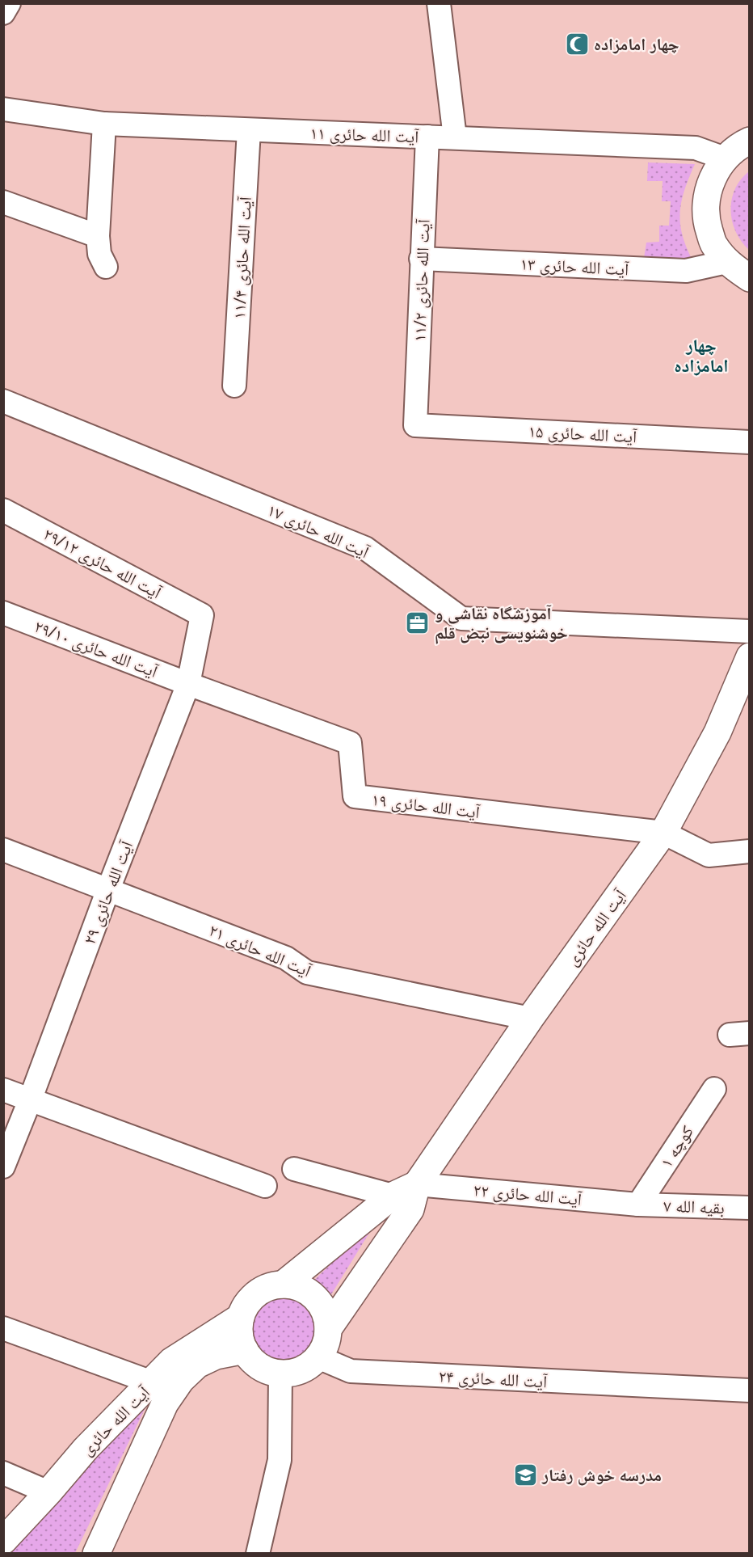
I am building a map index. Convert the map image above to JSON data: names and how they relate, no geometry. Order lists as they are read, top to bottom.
{
  "streets": {
    "main road": ["آیت الله حائری"],
    "street": [
      "آیت الله حائری ۱۱",
      "آیت الله حائری ۱۱/۴",
      "آیت الله حائری ۱۳",
      "آیت الله حائری ۱۱/۲",
      "آیت الله حائری ۱۵",
      "آیت الله حائری ۱۷",
      "آیت الله حائری ۲۹/۱۲",
      "آیت الله حائری ۲۹/۱۰",
      "آیت الله حائری ۱۹",
      "آیت الله حائری ۲۹",
      "آیت الله حائری ۲۱",
      "کوچه ۱",
      "آیت الله حائری ۲۲",
      "بقیه الله ۷",
      "آیت الله حائری ۲۴"
    ]
  },
  "crossings": [
    ["آیت الله حائری ۱۱", "آیت الله حائری ۱۱/۴"],
    ["آیت الله حائری ۱۱", "آیت الله حائری ۱۱/۲"],
    ["آیت الله حائری ۱۳", "آیت الله حائری ۱۱/۲"],
    ["آیت الله حائری ۱۱/۲", "آیت الله حائری ۱۵"],
    ["آیت الله حائری ۲۹/۱۲", "آیت الله حائری ۲۹"],
    ["آیت الله حائری ۲۹/۱۰", "آیت الله حائری ۱۹"],
    ["آیت الله حائری ۲۹/۱۰", "آیت الله حائری ۲۹"],
    ["آیت الله حائری ۱۹", "آیت الله حائری ۲۹"],
    ["آیت الله حائری ۱۹", "آیت الله حائری"],
    ["آیت الله حائری ۲۹", "آیت الله حائری ۲۱"],
    ["آیت الله حائری", "آیت الله حائری ۲۱"],
    ["آیت الله حائری", "آیت الله حائری ۲۲"],
    ["آیت الله حائری", "آیت الله حائری ۲۴"],
    ["کوچه ۱", "آیت الله حائری ۲۲"],
    ["کوچه ۱", "بقیه الله ۷"],
    ["آیت الله حائری ۲۲", "بقیه الله ۷"]
  ],
  "districts": ["چهار امامزاده"],
  "places": {
    "mosque": ["چهار امامزاده"],
    "office": ["آموزشگاه نقاشی و خوشنویسی نبض قلم"],
    "school or university": ["مدرسه خوش رفتار"]
  }
}
